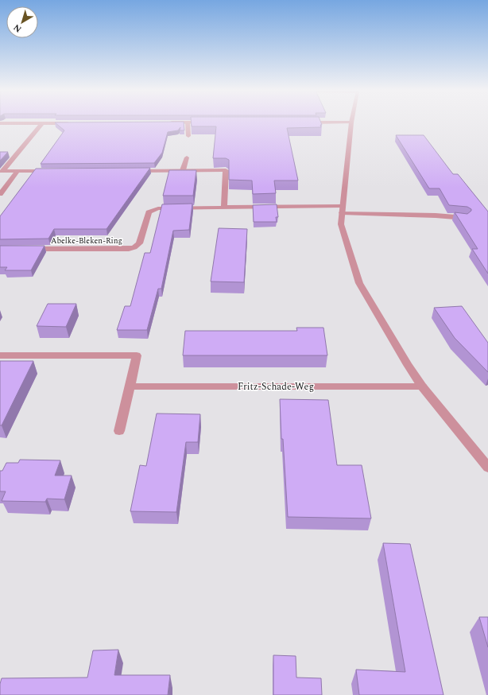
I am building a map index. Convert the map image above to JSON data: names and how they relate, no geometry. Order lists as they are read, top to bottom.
{
  "streets": {
    "street": ["Abelke-Bleken-Ring", "Fritz-Schade-Weg"]
  },
  "north": "bottom left"
}
